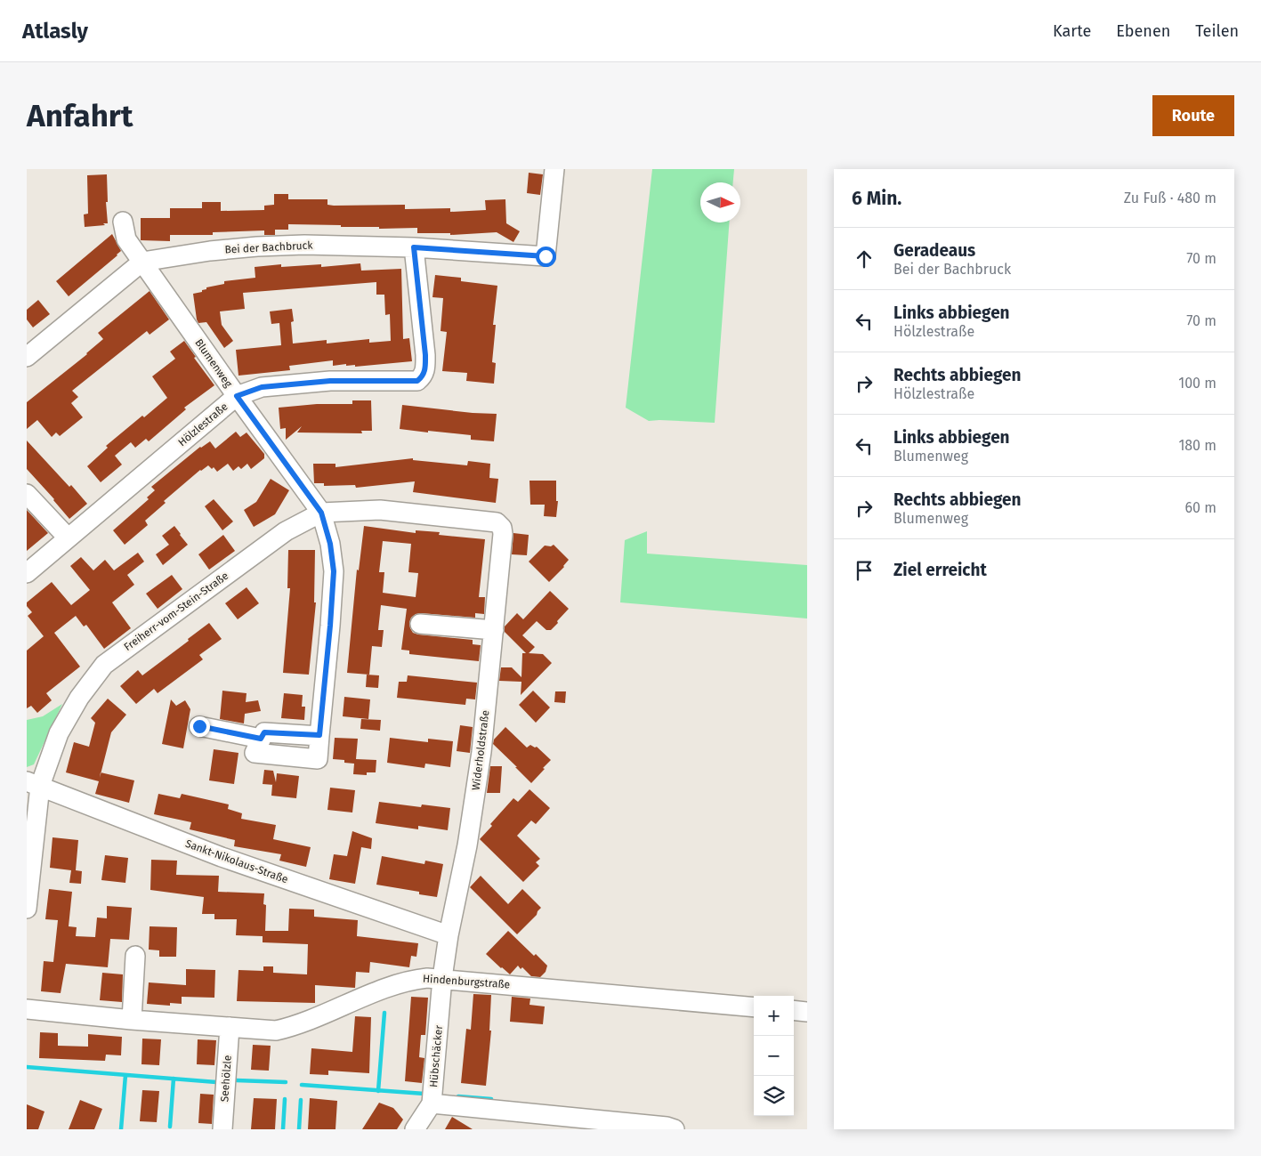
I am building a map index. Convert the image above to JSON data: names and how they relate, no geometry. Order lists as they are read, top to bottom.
{
  "streets": {
    "street": [
      "Bei der Bachbruck",
      "Blumenweg",
      "Hölzlestraße",
      "Freiherr-vom-Stein-Straße",
      "Widerholdstraße",
      "Sankt-Nikolaus-Straße",
      "Hindenburgstraße",
      "Hübschäcker",
      "Seehölzle"
    ]
  },
  "crossings": [
    ["Bei der Bachbruck", "Blumenweg"],
    ["Bei der Bachbruck", "Hölzlestraße"],
    ["Blumenweg", "Hölzlestraße"],
    ["Blumenweg", "Freiherr-vom-Stein-Straße"],
    ["Freiherr-vom-Stein-Straße", "Widerholdstraße"],
    ["Freiherr-vom-Stein-Straße", "Sankt-Nikolaus-Straße"],
    ["Widerholdstraße", "Sankt-Nikolaus-Straße"],
    ["Widerholdstraße", "Hindenburgstraße"],
    ["Widerholdstraße", "Hübschäcker"],
    ["Hindenburgstraße", "Hübschäcker"],
    ["Hindenburgstraße", "Seehölzle"]
  ],
  "north": "right",
  "page": {
    "header": "Atlasly",
    "nav": ["Karte", "Ebenen", "Teilen"],
    "buttons": "Route",
    "title": "Anfahrt",
    "heading": ["6 Min.", "Zu Fuß · 480 m"],
    "list": [
      ["Geradeaus", "Bei der Bachbruck", "70 m"],
      ["Links abbiegen", "Hölzlestraße", "70 m"],
      ["Rechts abbiegen", "Hölzlestraße", "100 m"],
      ["Links abbiegen", "Blumenweg", "180 m"],
      ["Rechts abbiegen", "Blumenweg", "60 m"],
      "Ziel erreicht"
    ],
    "map_buttons": ["+", "−"]
  }
}
